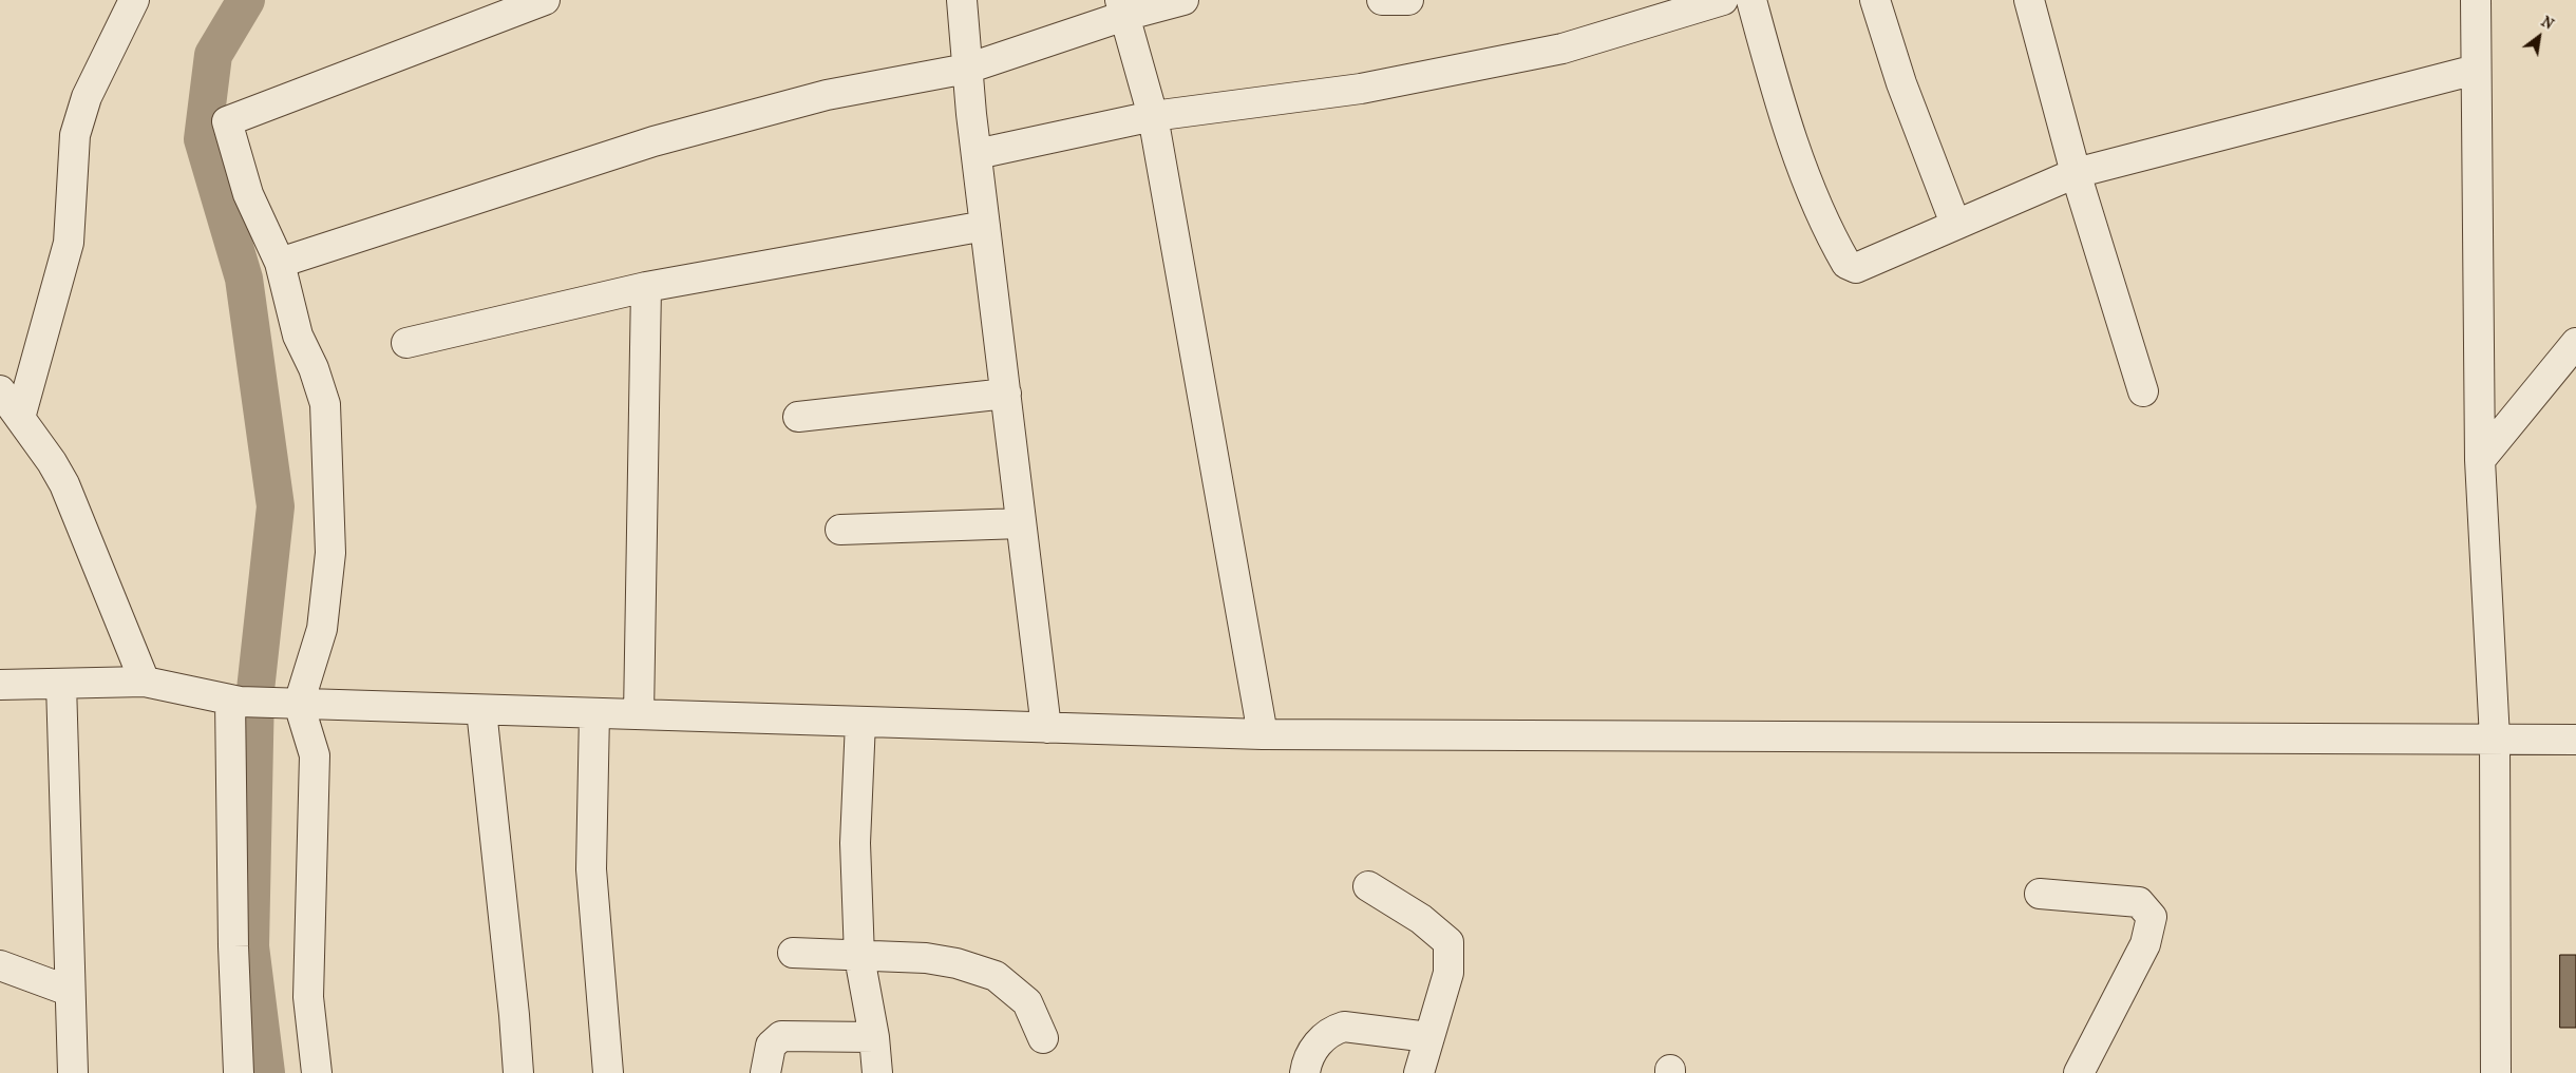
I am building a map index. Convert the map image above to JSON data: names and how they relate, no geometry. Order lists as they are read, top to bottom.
{
  "north": "top right"
}
